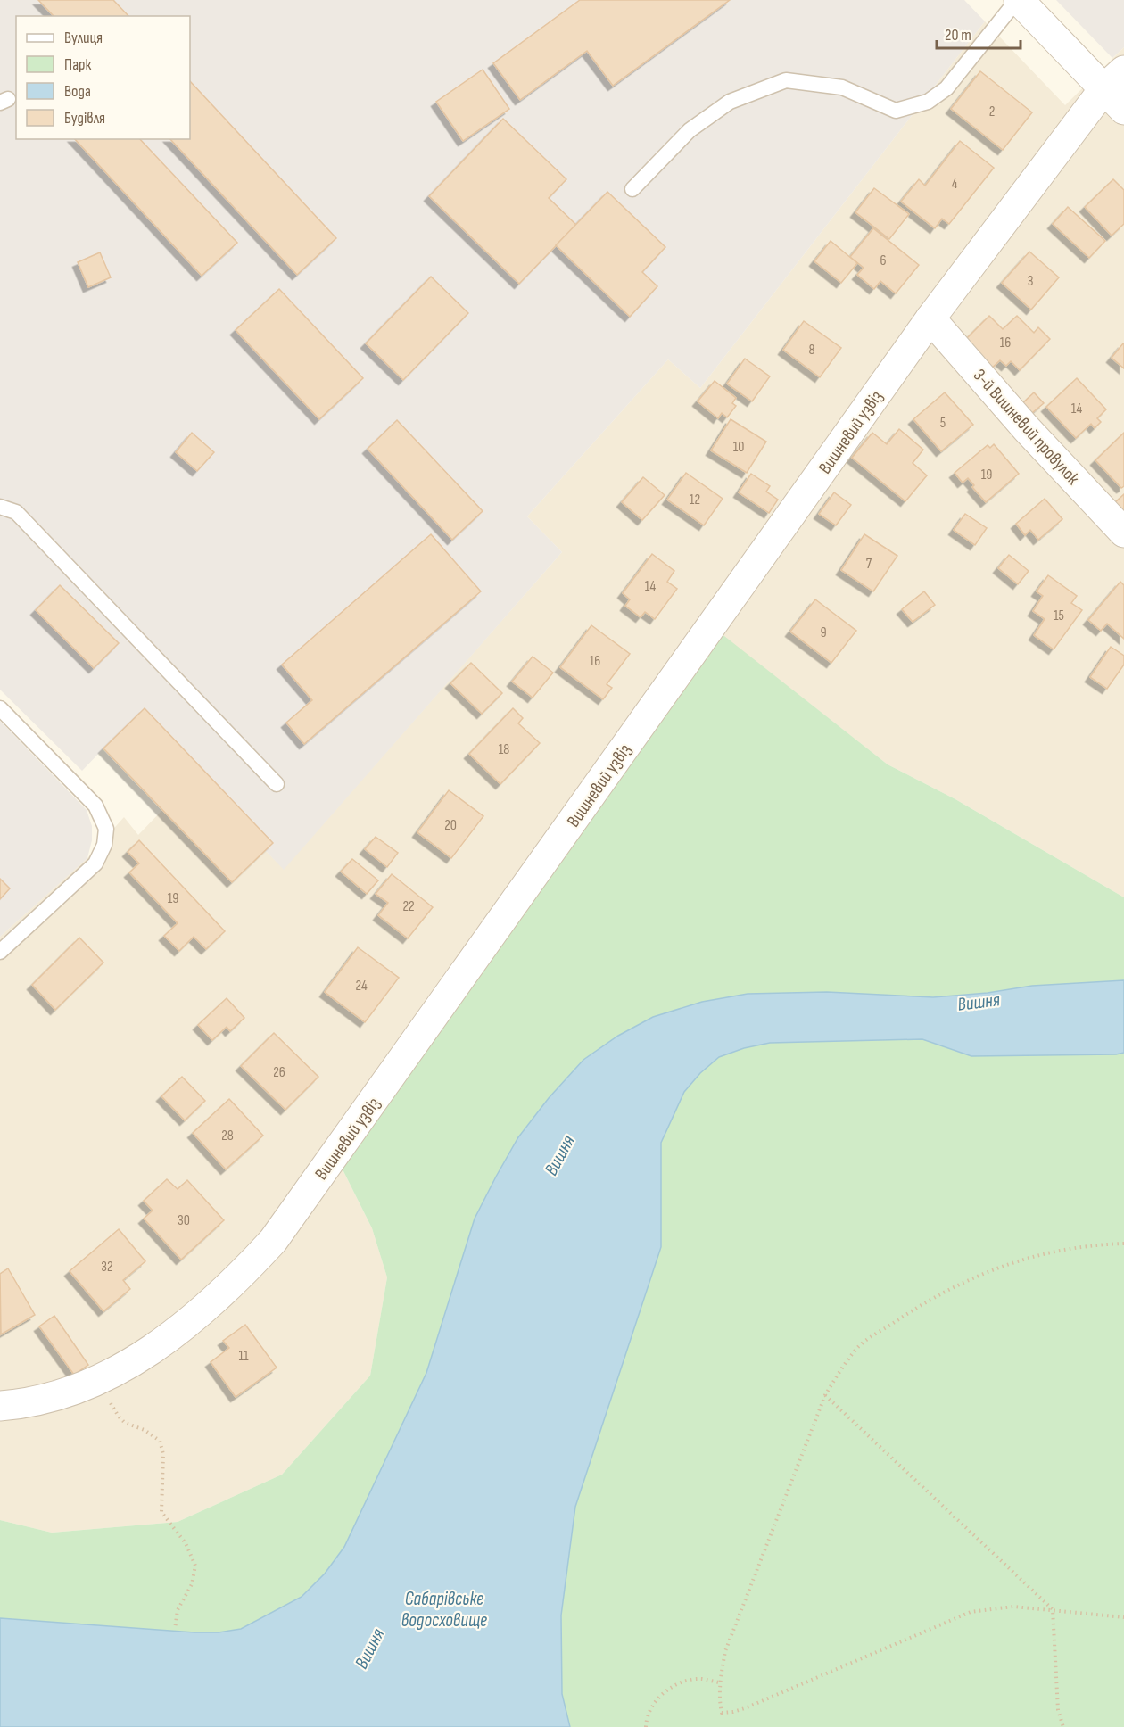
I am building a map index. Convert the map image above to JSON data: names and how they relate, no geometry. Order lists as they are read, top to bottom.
{
  "streets": {
    "street": ["3-й Вишневий провулок", "Вишневий узвіз"]
  },
  "crossings": [
    ["3-й Вишневий провулок", "Вишневий узвіз"]
  ],
  "water": ["Вишня", "Сабарівське водосховище"],
  "house_numbers": [
    "2",
    "4",
    "6",
    "3",
    "16",
    "8",
    "14",
    "5",
    "10",
    "19",
    "12",
    "7",
    "14",
    "15",
    "9",
    "16",
    "18",
    "20",
    "19",
    "22",
    "24",
    "26",
    "28",
    "30",
    "32",
    "11"
  ],
  "legend": [
    "Вулиця",
    "Парк",
    "Вода",
    "Будівля"
  ],
  "scale_bar": "20 m"
}
